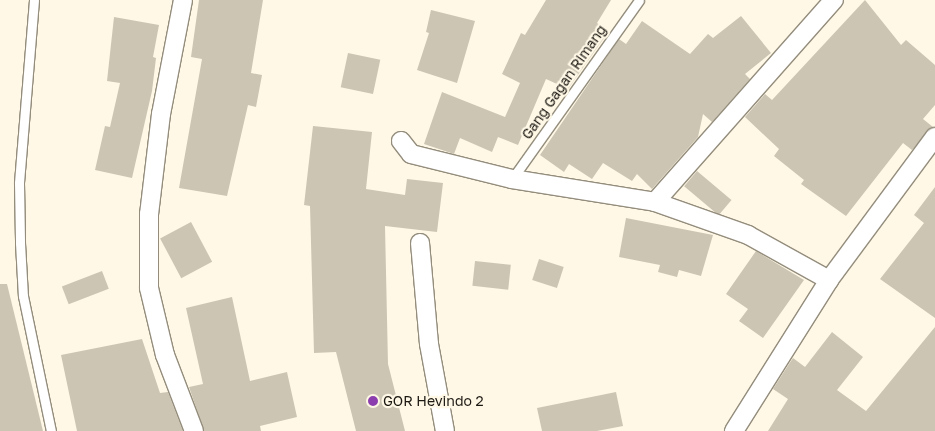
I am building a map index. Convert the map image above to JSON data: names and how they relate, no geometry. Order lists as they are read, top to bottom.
{
  "streets": {
    "lane": ["Gang Gagan Rimang"]
  },
  "places": ["GOR Hevindo 2"]
}
